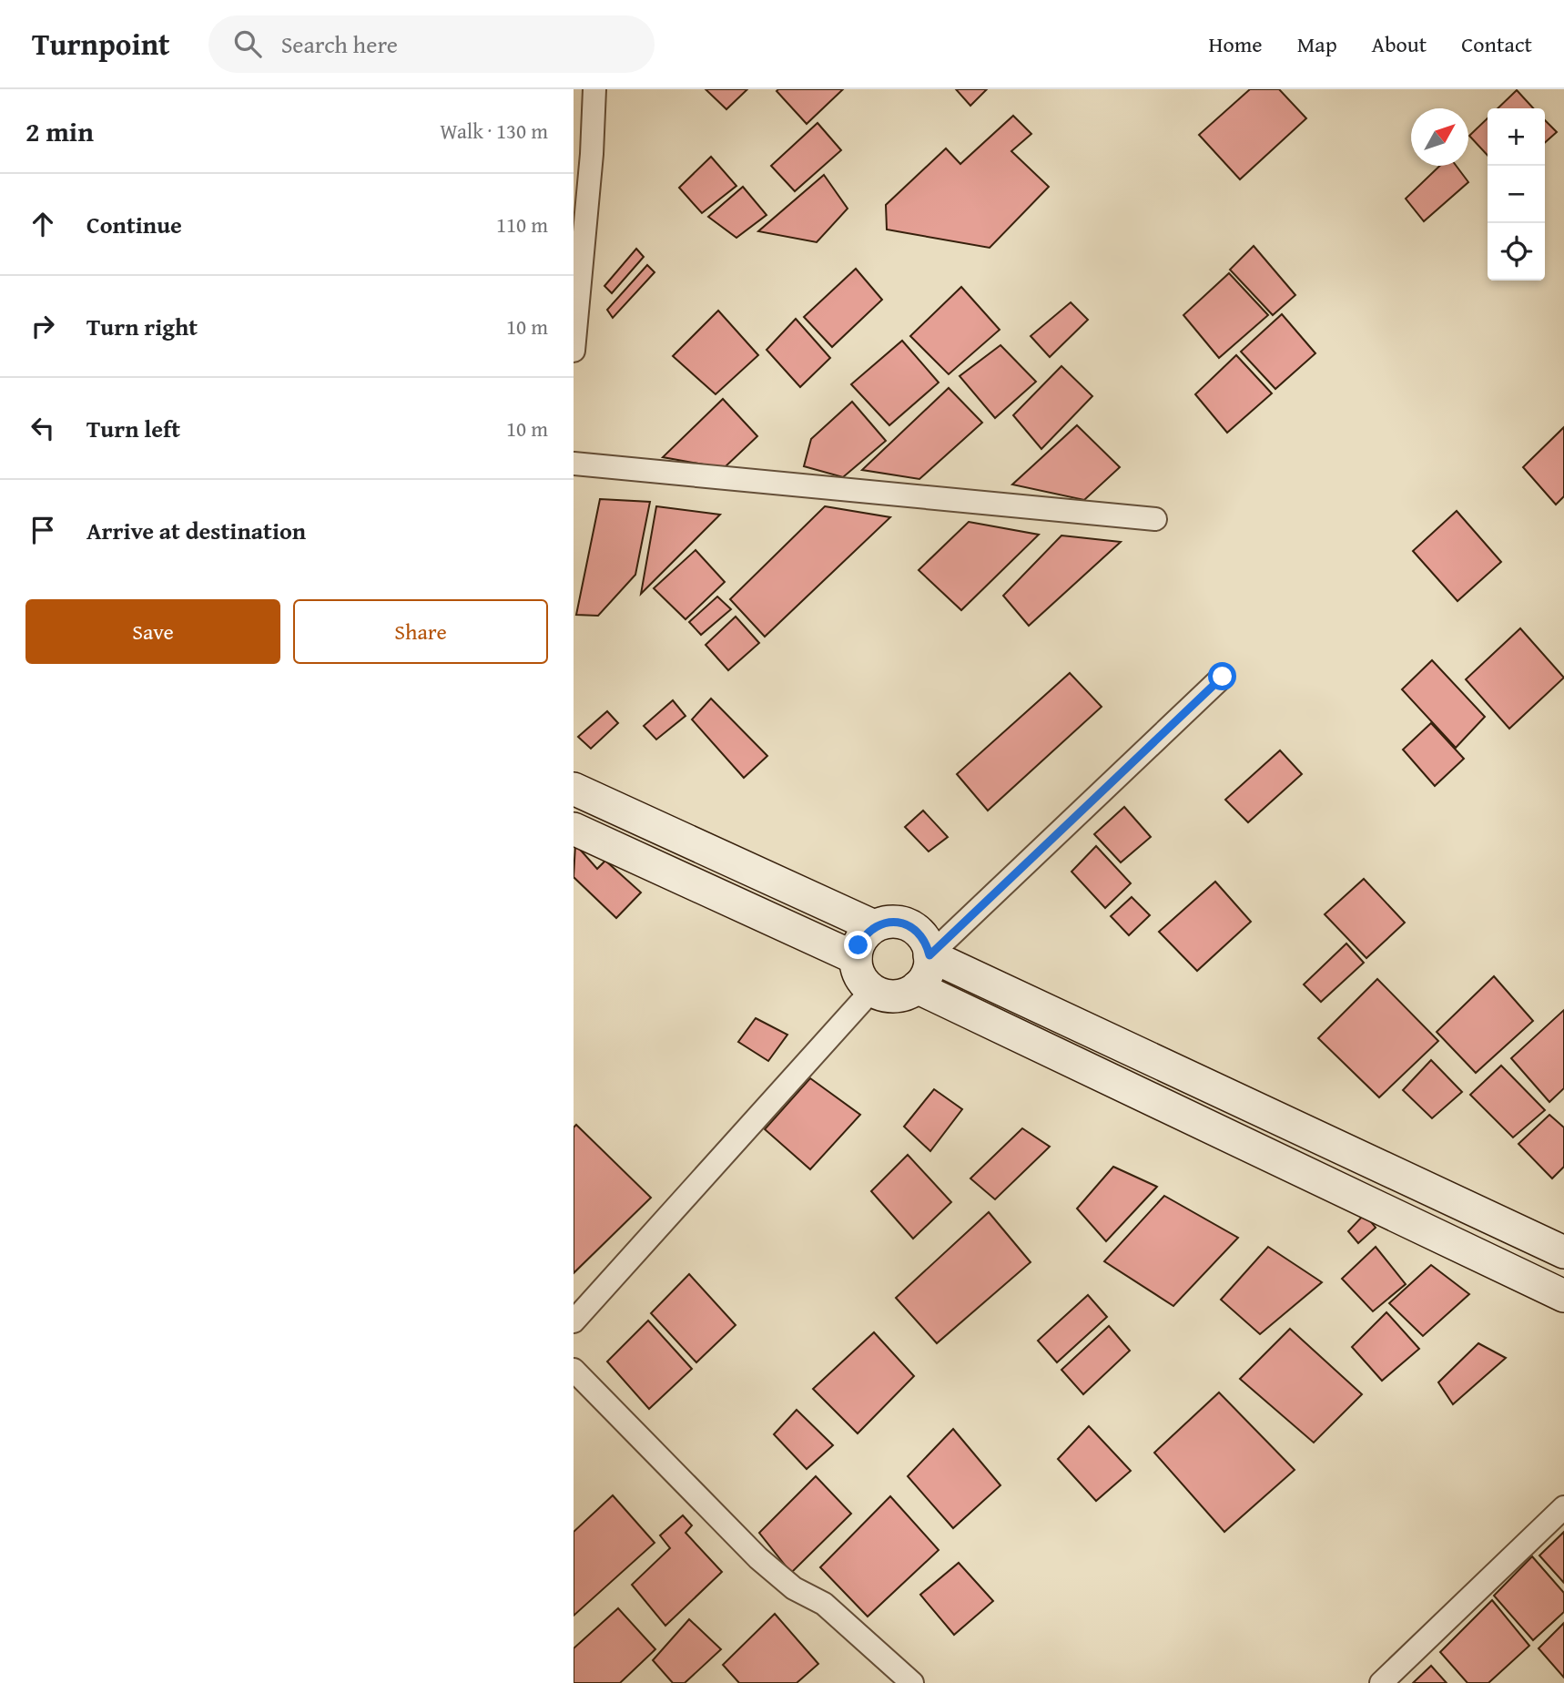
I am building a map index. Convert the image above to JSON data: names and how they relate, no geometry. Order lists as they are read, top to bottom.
{
  "north": "top right",
  "page": {
    "header": "Turnpoint",
    "search": "Search here",
    "nav": [
      "Home",
      "Map",
      "About",
      "Contact"
    ],
    "heading": ["2 min", "Walk · 130 m"],
    "map_buttons": ["+", "−"],
    "list": [
      ["Continue", "110 m"],
      ["Turn right", "10 m"],
      ["Turn left", "10 m"],
      "Arrive at destination"
    ],
    "buttons": ["Save", "Share"]
  }
}
